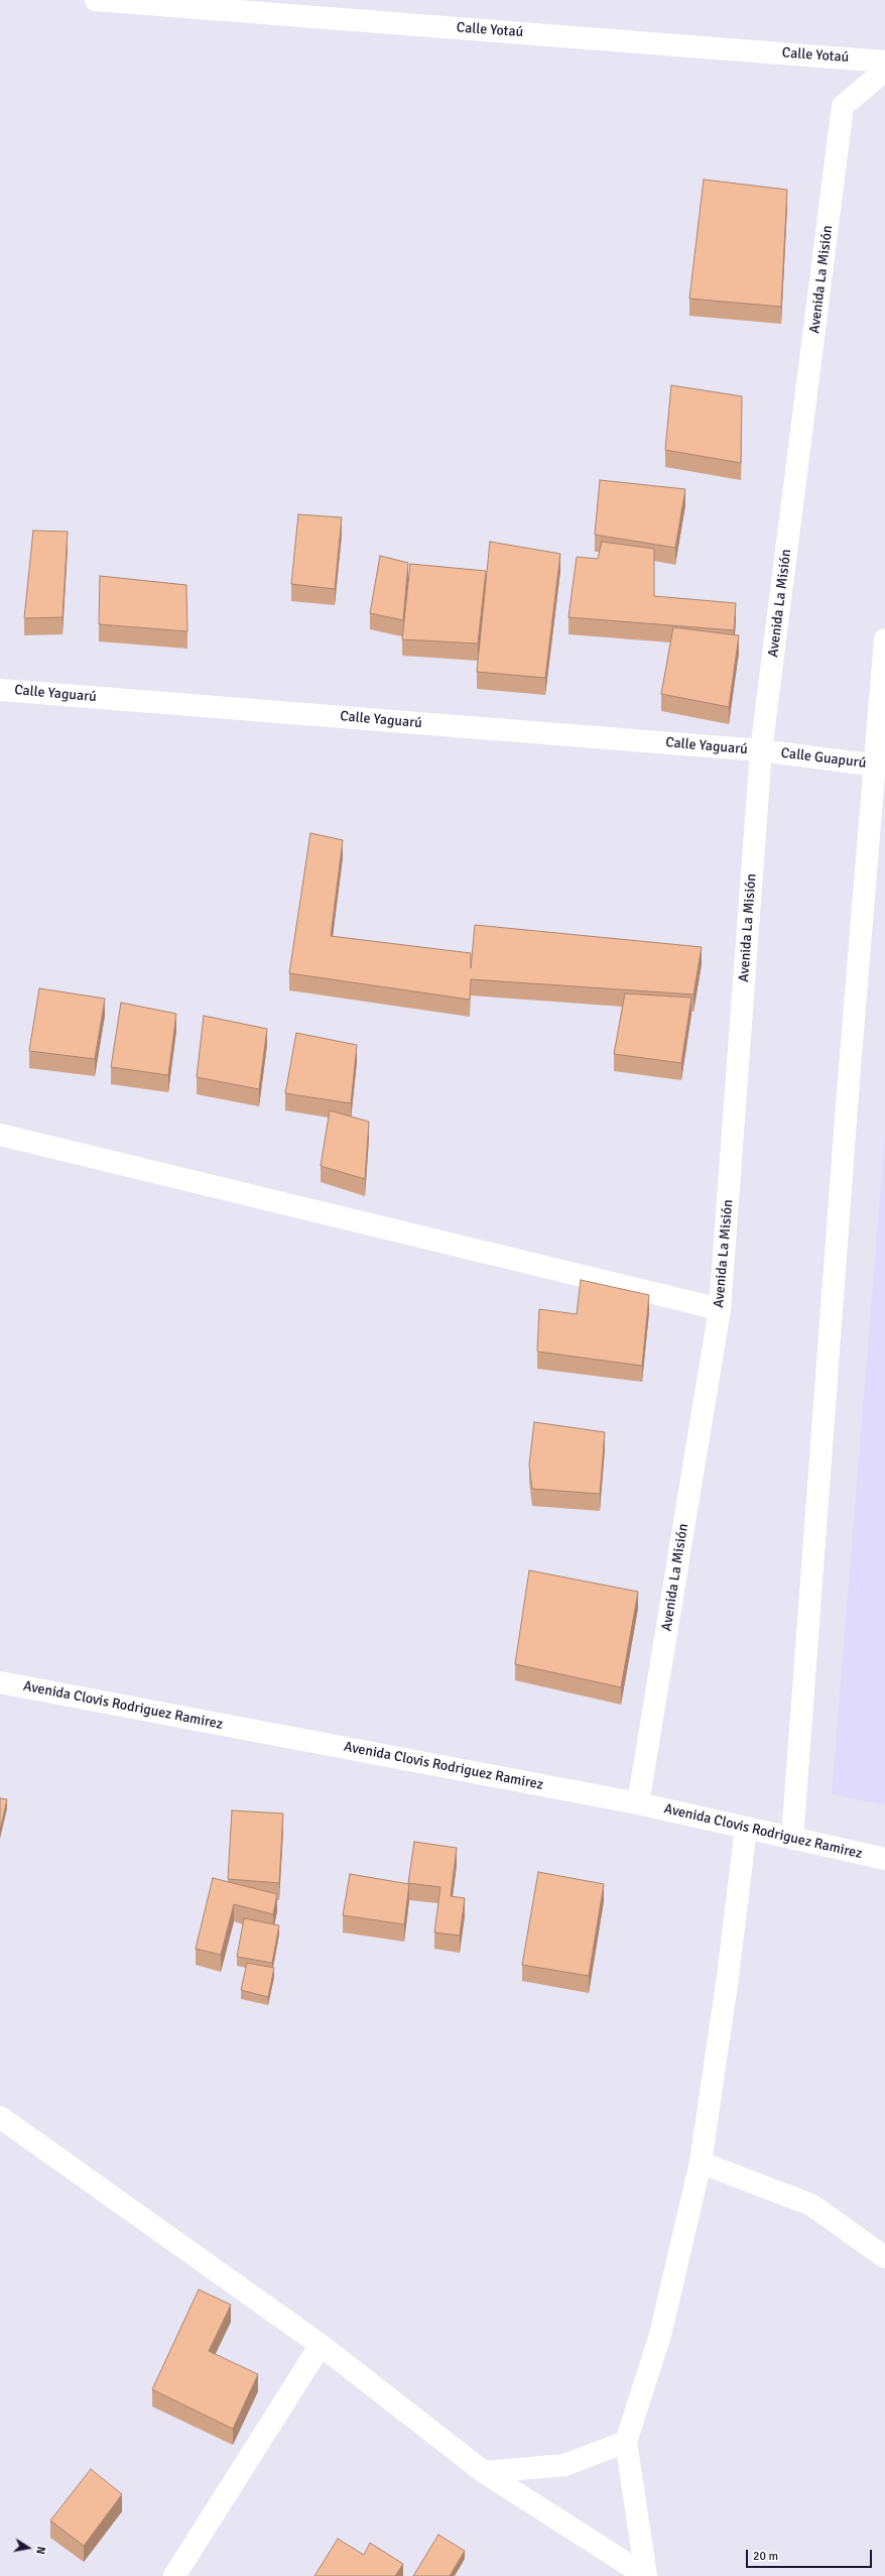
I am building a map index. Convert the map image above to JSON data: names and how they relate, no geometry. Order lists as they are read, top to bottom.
{
  "streets": {
    "street": [
      "Calle Yotaú",
      "Avenida La Misión",
      "Calle Yaguarú",
      "Calle Guapurú",
      "Avenida Clovis Rodriguez Ramirez"
    ]
  },
  "crossings": [
    ["Avenida La Misión", "Calle Yaguarú"],
    ["Avenida La Misión", "Calle Guapurú"],
    ["Avenida La Misión", "Avenida Clovis Rodriguez Ramirez"],
    ["Calle Yaguarú", "Calle Guapurú"]
  ],
  "scale_bar": "20 m",
  "north": "right"
}
